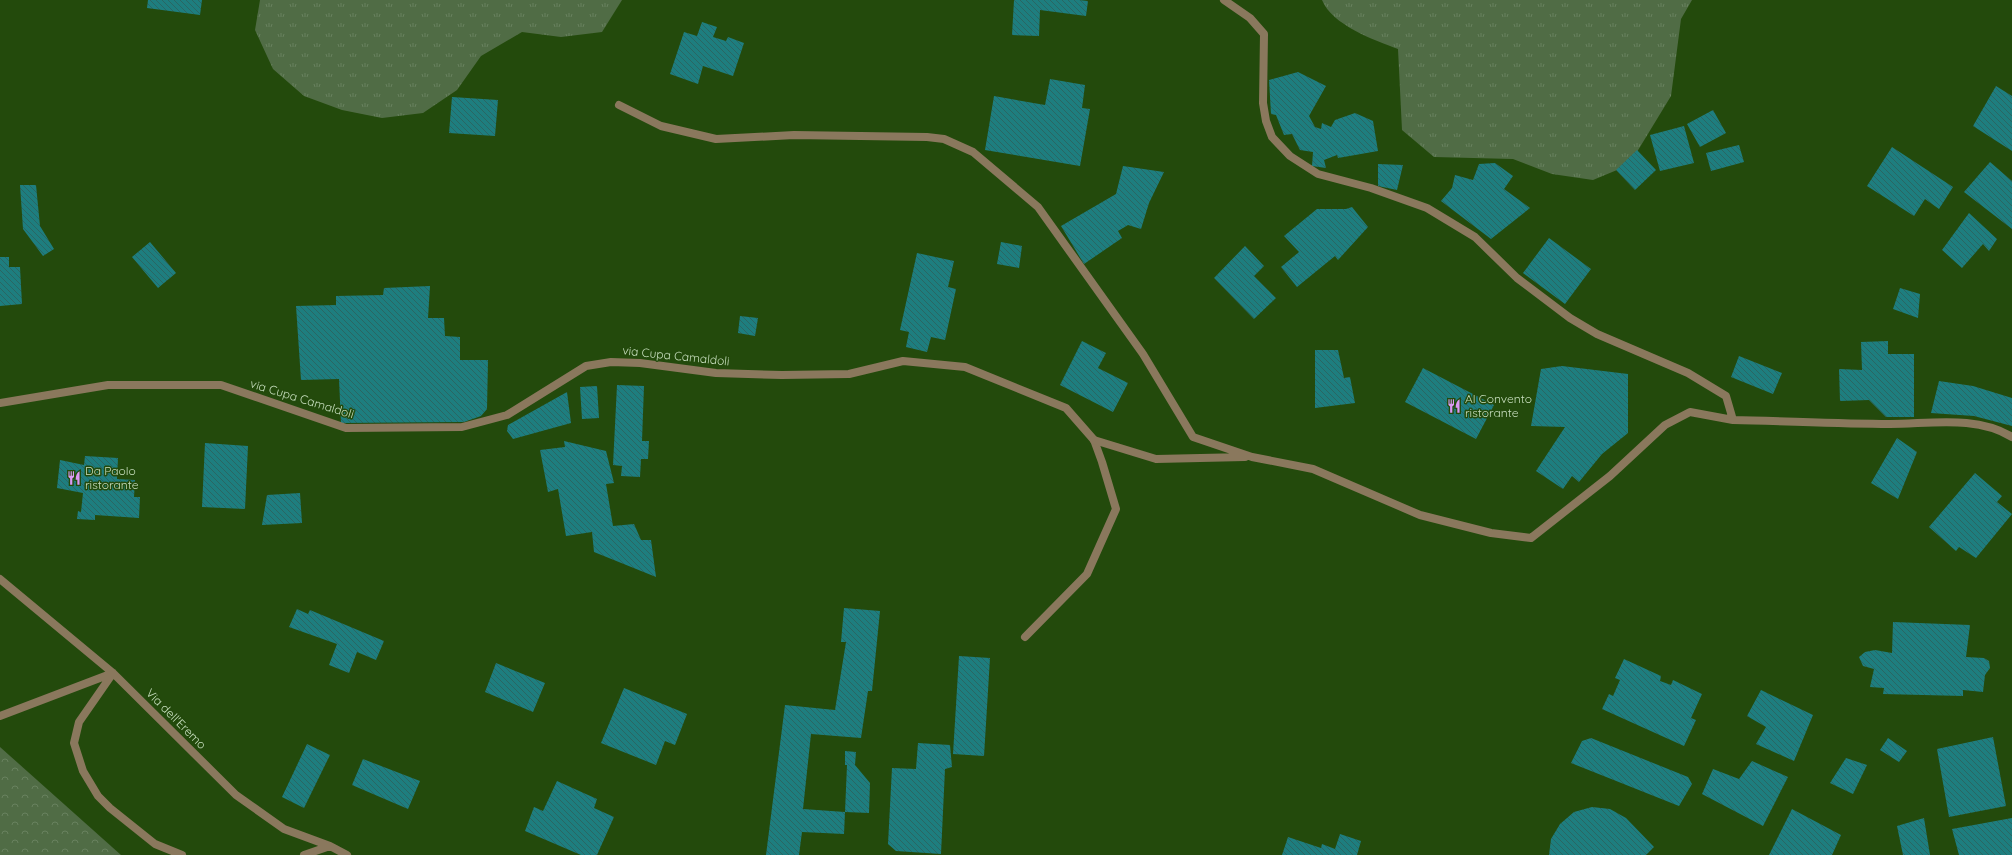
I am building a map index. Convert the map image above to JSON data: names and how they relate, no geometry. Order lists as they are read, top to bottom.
{
  "streets": {
    "street": ["via Cupa Camaldoli", "Via dell'Eremo"]
  },
  "places": {
    "restaurant": ["Al Convento ristorante", "Da Paolo ristorante"]
  }
}
